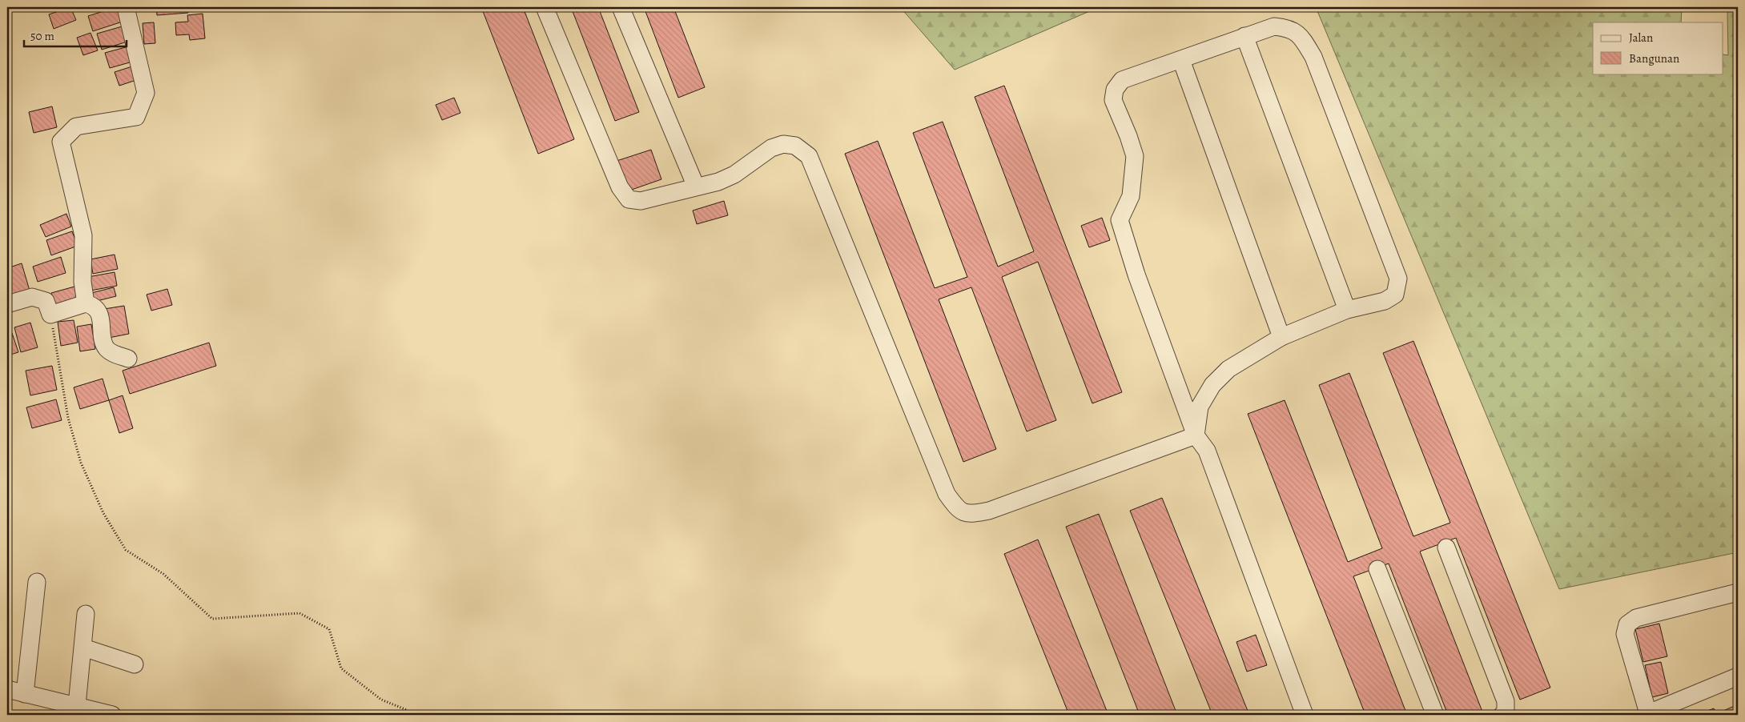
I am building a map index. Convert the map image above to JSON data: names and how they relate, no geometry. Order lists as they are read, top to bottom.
{
  "legend": ["Jalan", "Bangunan"],
  "scale_bar": "50 m"
}
